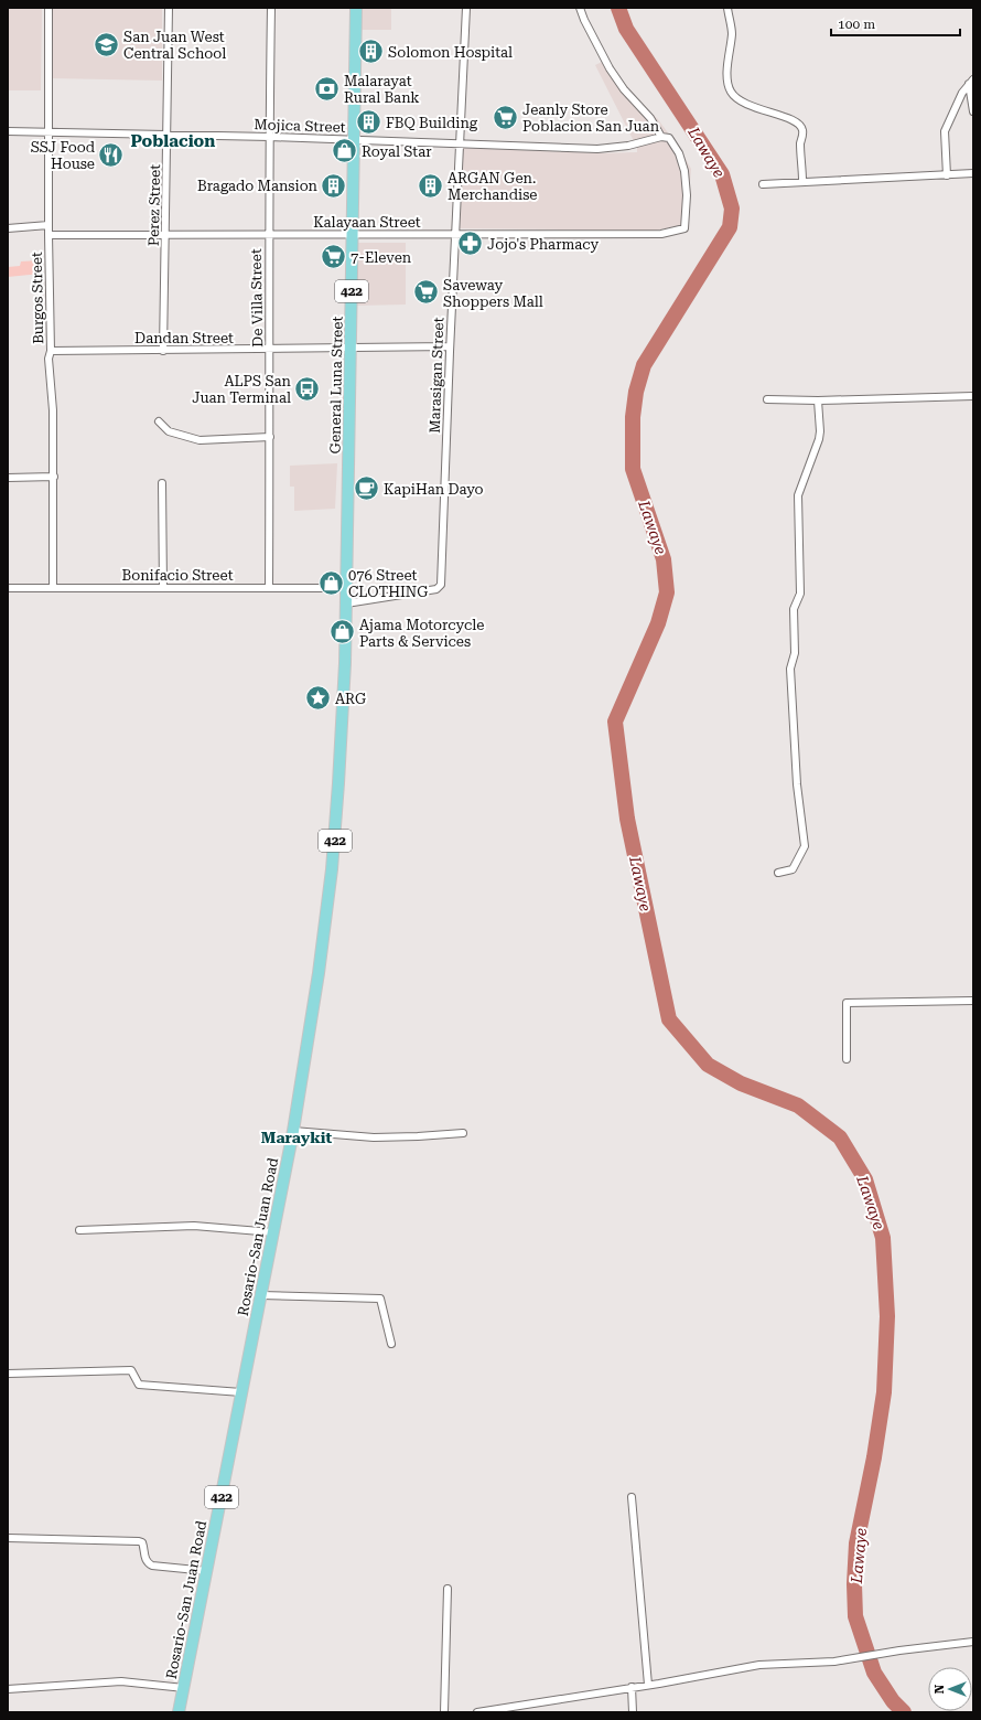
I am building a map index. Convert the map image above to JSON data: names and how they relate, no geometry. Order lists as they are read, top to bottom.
{
  "streets": {
    "main road": ["422", "General Luna Street", "Rosario-San Juan Road"],
    "street": [
      "Mojica Street",
      "Perez Street",
      "Kalayaan Street",
      "Burgos Street",
      "De Villa Street",
      "Dandan Street",
      "Marasigan Street",
      "Bonifacio Street"
    ]
  },
  "crossings": [
    ["Mojica Street", "Perez Street"],
    ["Mojica Street", "Kalayaan Street"],
    ["Mojica Street", "Burgos Street"],
    ["Mojica Street", "De Villa Street"],
    ["Mojica Street", "Marasigan Street"],
    ["Mojica Street", "General Luna Street"],
    ["Perez Street", "Kalayaan Street"],
    ["Perez Street", "Dandan Street"],
    ["Kalayaan Street", "Burgos Street"],
    ["Kalayaan Street", "De Villa Street"],
    ["Kalayaan Street", "Marasigan Street"],
    ["Kalayaan Street", "General Luna Street"],
    ["Burgos Street", "Dandan Street"],
    ["Burgos Street", "Bonifacio Street"],
    ["De Villa Street", "Dandan Street"],
    ["De Villa Street", "Bonifacio Street"],
    ["Dandan Street", "Marasigan Street"],
    ["Dandan Street", "General Luna Street"],
    ["Marasigan Street", "General Luna Street"],
    ["Marasigan Street", "Rosario-San Juan Road"],
    ["General Luna Street", "Bonifacio Street"],
    ["General Luna Street", "Rosario-San Juan Road"]
  ],
  "districts": ["Poblacion", "Maraykit"],
  "water": ["Lawaye"],
  "places": {
    "school or university": ["San Juan West Central School"],
    "building": [
      "Solomon Hospital",
      "FBQ Building",
      "Bragado Mansion",
      "ARGAN Gen. Merchandise"
    ],
    "bank": ["Malarayat Rural Bank"],
    "supermarket": ["Jeanly Store Poblacion San Juan", "7-Eleven", "Saveway Shoppers Mall"],
    "shop": ["Royal Star", "076 Street CLOTHING", "Ajama Motorcycle Parts & Services"],
    "restaurant": ["SSJ Food House"],
    "pharmacy": ["Jojo's Pharmacy"],
    "bus stop": ["ALPS San Juan Terminal"],
    "cafe": ["KapiHan Dayo"],
    "place": ["ARG"]
  },
  "scale_bar": "100 m",
  "north": "left"
}
